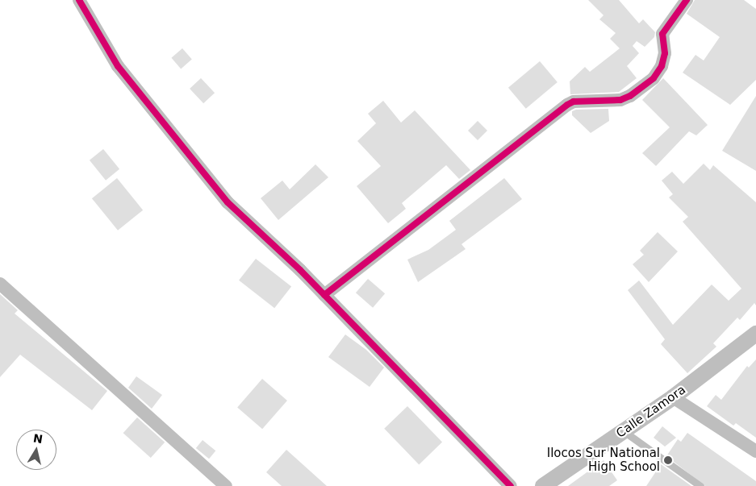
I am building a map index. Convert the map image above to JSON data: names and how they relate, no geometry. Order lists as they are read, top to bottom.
{
  "streets": {
    "street": ["Calle Zamora"]
  },
  "places": ["Ilocos Sur National High School"],
  "north": "top"
}
